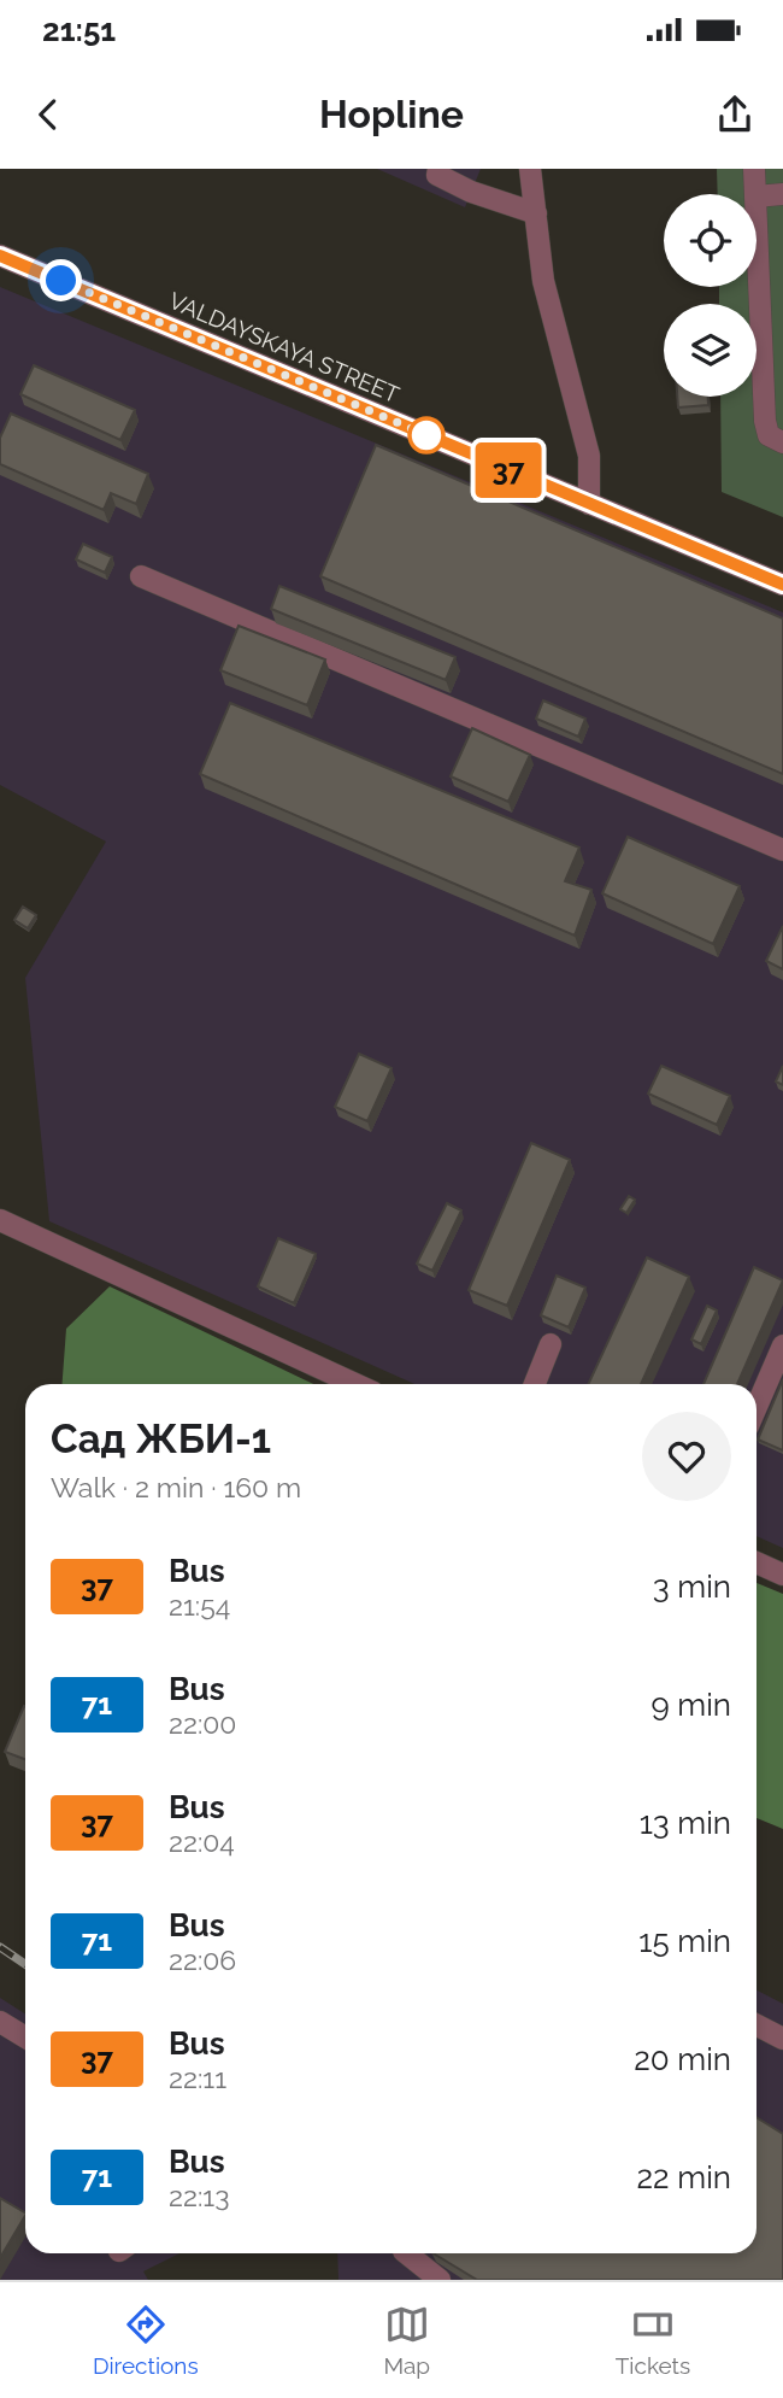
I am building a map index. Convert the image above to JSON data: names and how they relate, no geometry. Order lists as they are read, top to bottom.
{
  "streets": {
    "street": ["VALDAYSKAYA STREET"]
  },
  "lines": ["bus line 37"],
  "page": {
    "status": "21:51",
    "header": "Hopline",
    "on_map": "37",
    "heading": ["Сад ЖБИ-1", "Walk · 2 min · 160 m"],
    "list": [
      {
        "mark": "37",
        "name": "Bus",
        "note": "21:54",
        "value": "3 min"
      },
      {
        "mark": "71",
        "name": "Bus",
        "note": "22:00",
        "value": "9 min"
      },
      {
        "mark": "37",
        "name": "Bus",
        "note": "22:04",
        "value": "13 min"
      },
      {
        "mark": "71",
        "name": "Bus",
        "note": "22:06",
        "value": "15 min"
      },
      {
        "mark": "37",
        "name": "Bus",
        "note": "22:11",
        "value": "20 min"
      },
      {
        "mark": "71",
        "name": "Bus",
        "note": "22:13",
        "value": "22 min"
      }
    ],
    "tabs": ["Directions", "Map", "Tickets"]
  }
}
